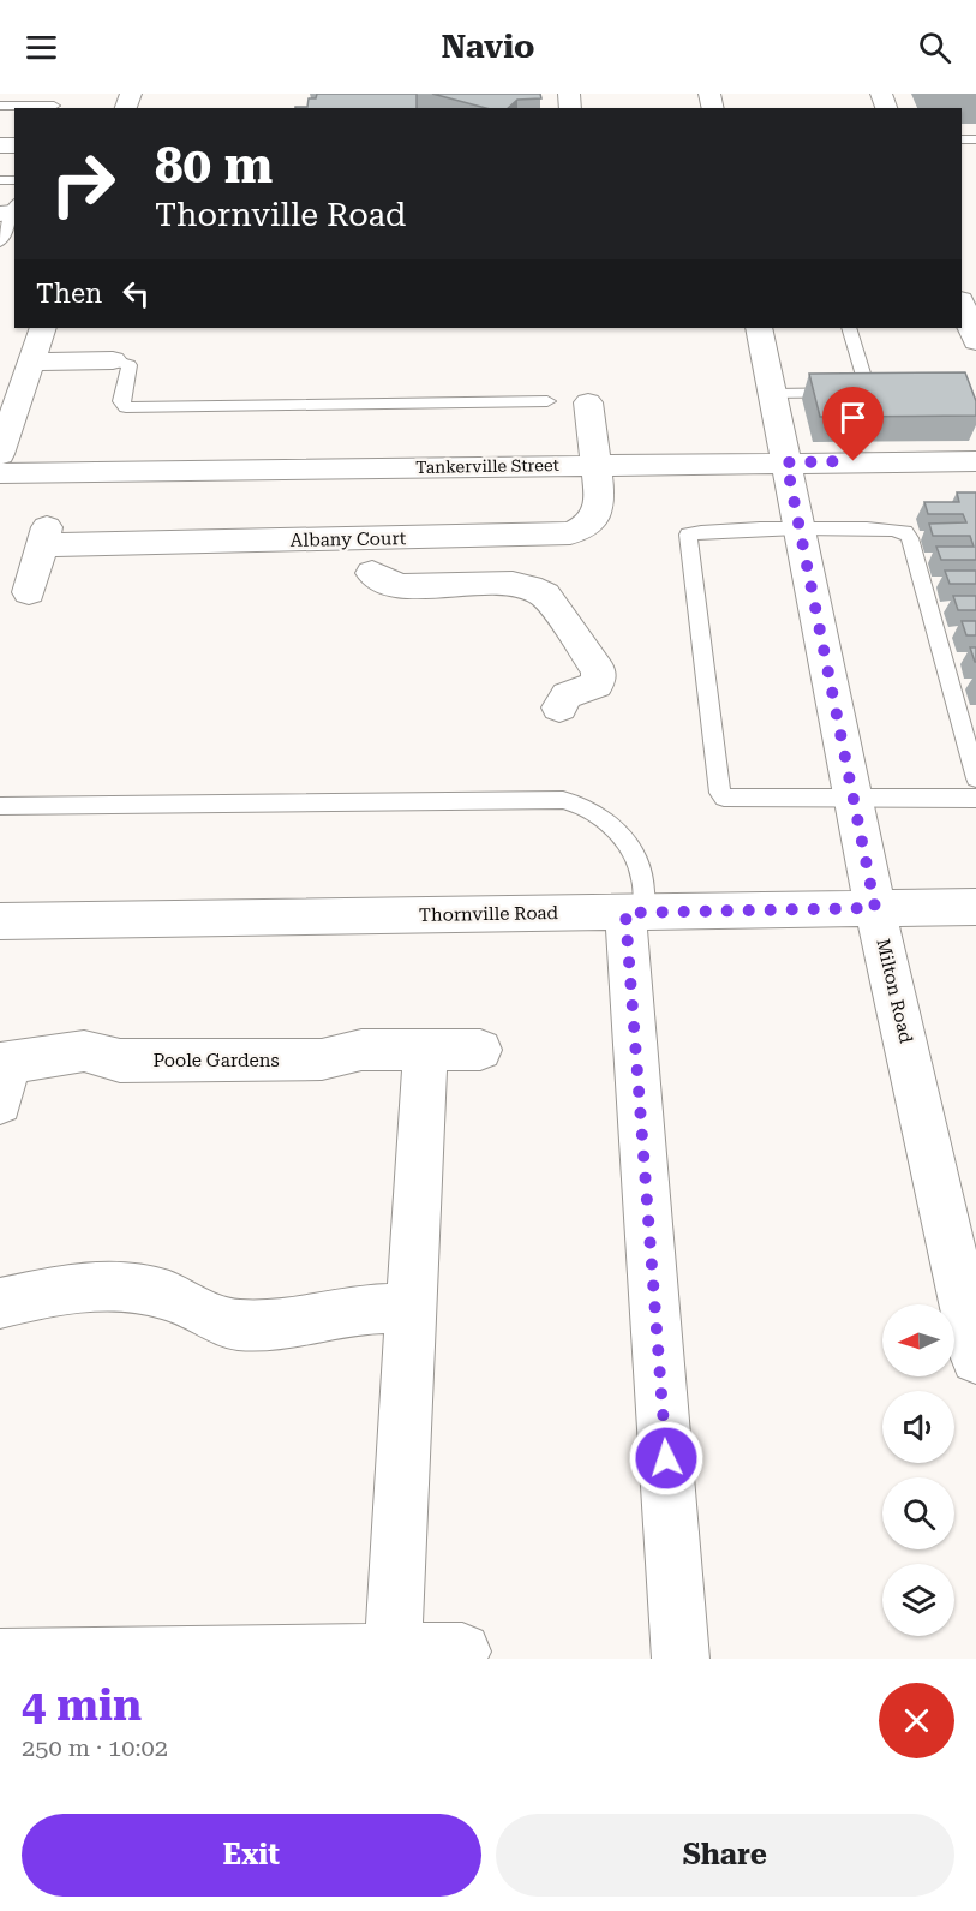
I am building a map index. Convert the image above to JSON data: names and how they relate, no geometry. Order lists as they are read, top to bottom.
{
  "streets": {
    "street": [
      "Tankerville Street",
      "Albany Court",
      "Thornville Road",
      "Milton Road",
      "Poole Gardens"
    ]
  },
  "crossings": [
    ["Tankerville Street", "Albany Court"],
    ["Tankerville Street", "Milton Road"],
    ["Thornville Road", "Milton Road"]
  ],
  "north": "left",
  "page": {
    "header": "Navio",
    "turn": ["80 m", "Thornville Road"],
    "then": "Then",
    "heading": ["4 min", "250 m · 10:02"],
    "buttons": ["Exit", "Share"]
  }
}
